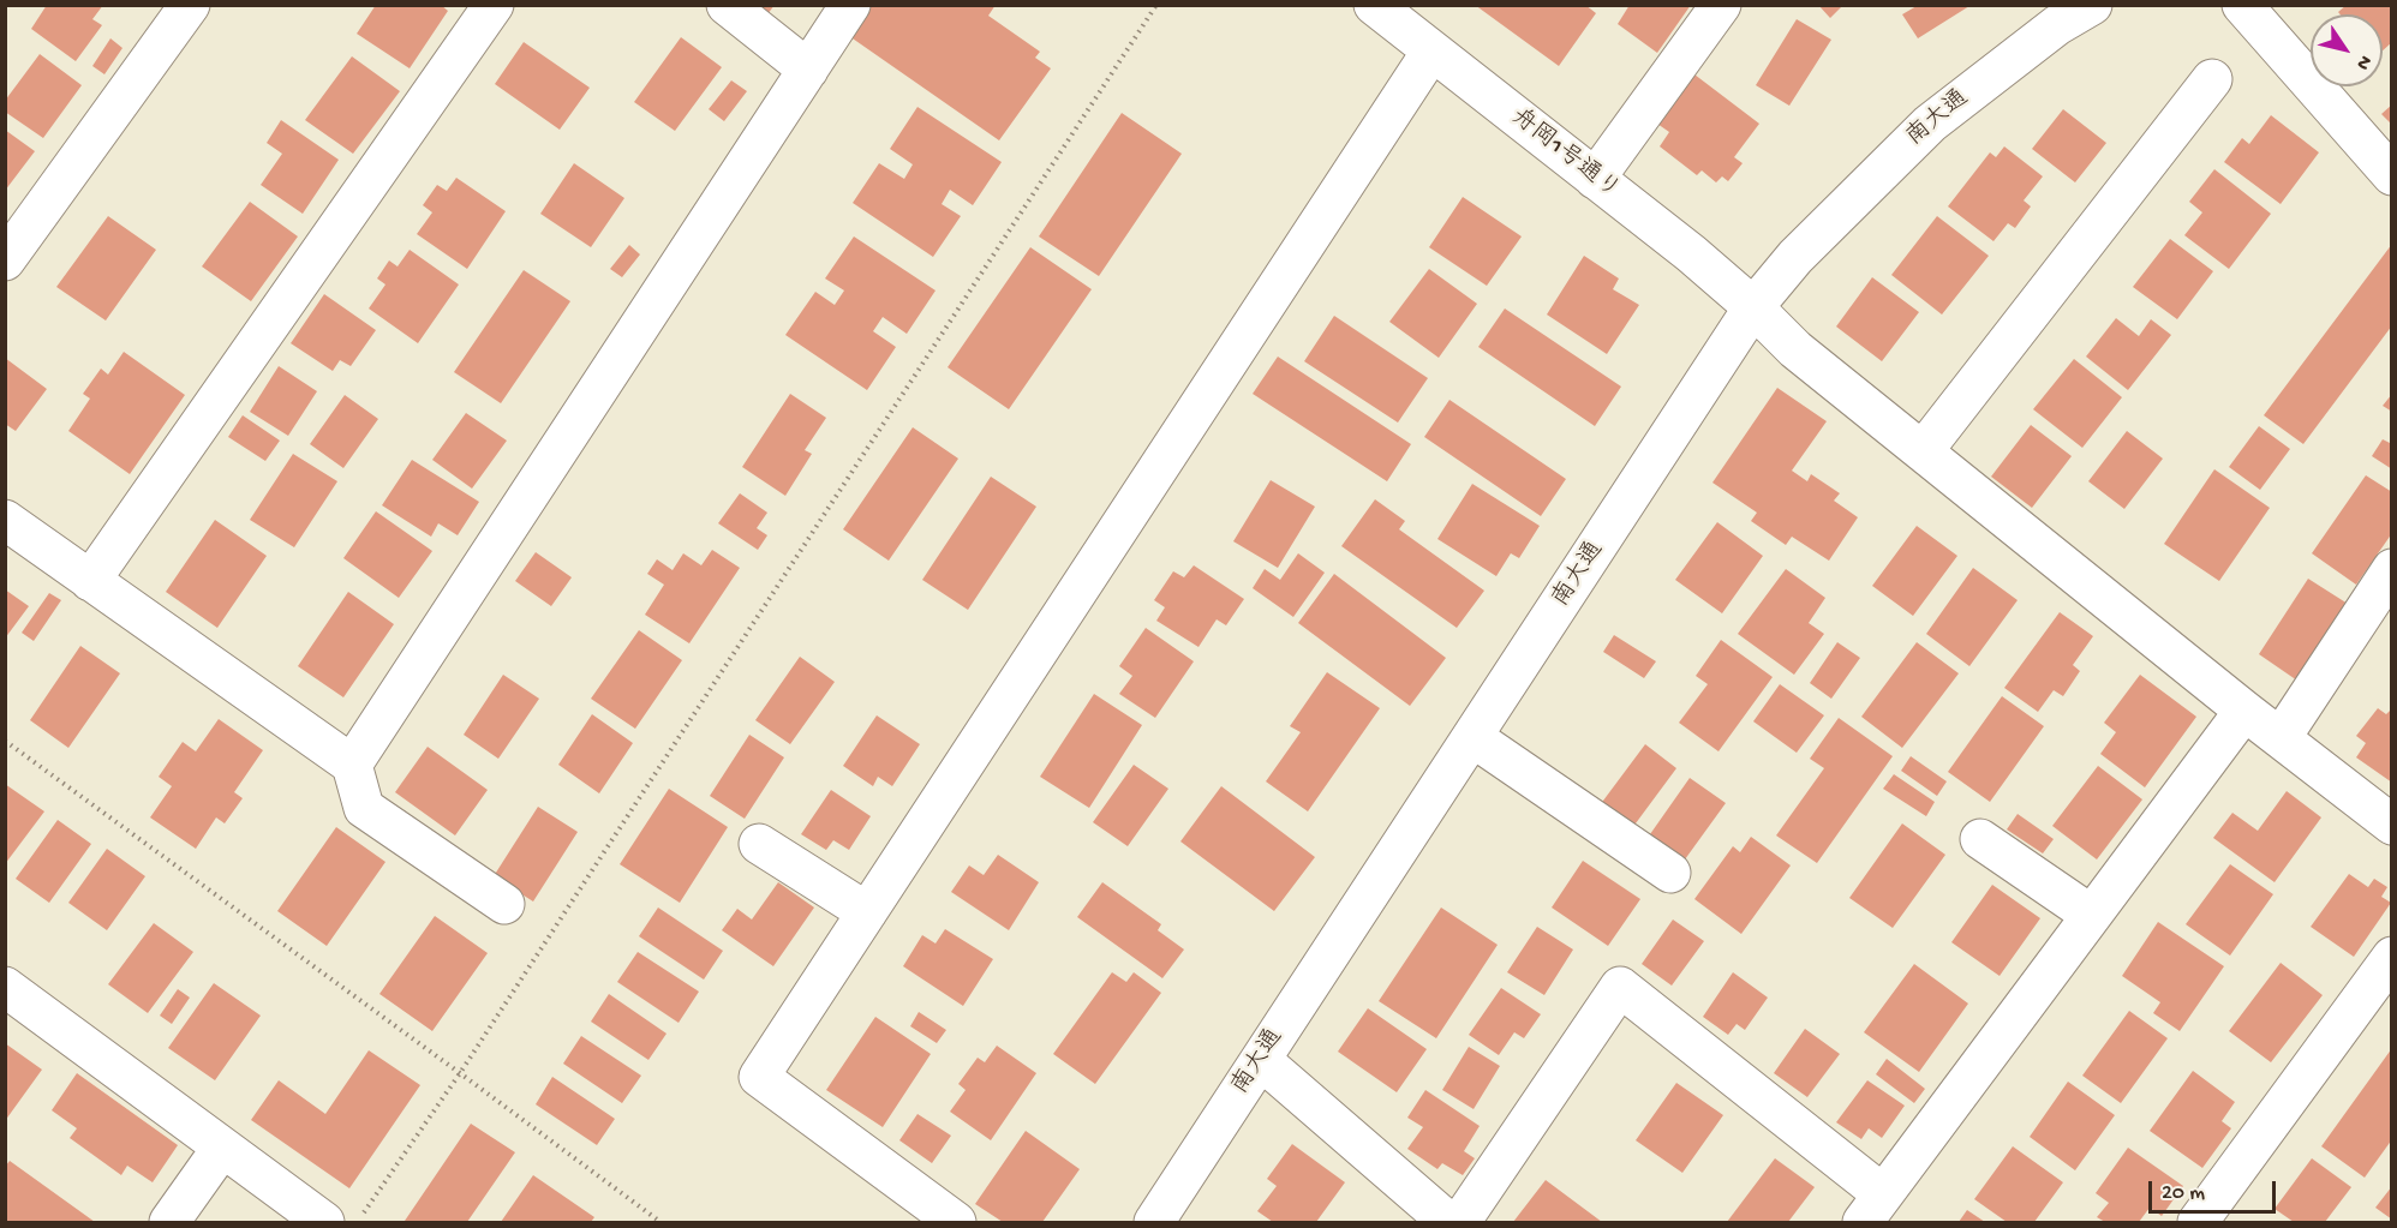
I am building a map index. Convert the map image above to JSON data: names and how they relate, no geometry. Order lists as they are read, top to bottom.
{
  "streets": {
    "street": ["南大通", "舟岡1号通り"]
  },
  "crossings": [
    ["南大通", "舟岡1号通り"]
  ],
  "scale_bar": "20 m",
  "north": "bottom right"
}
